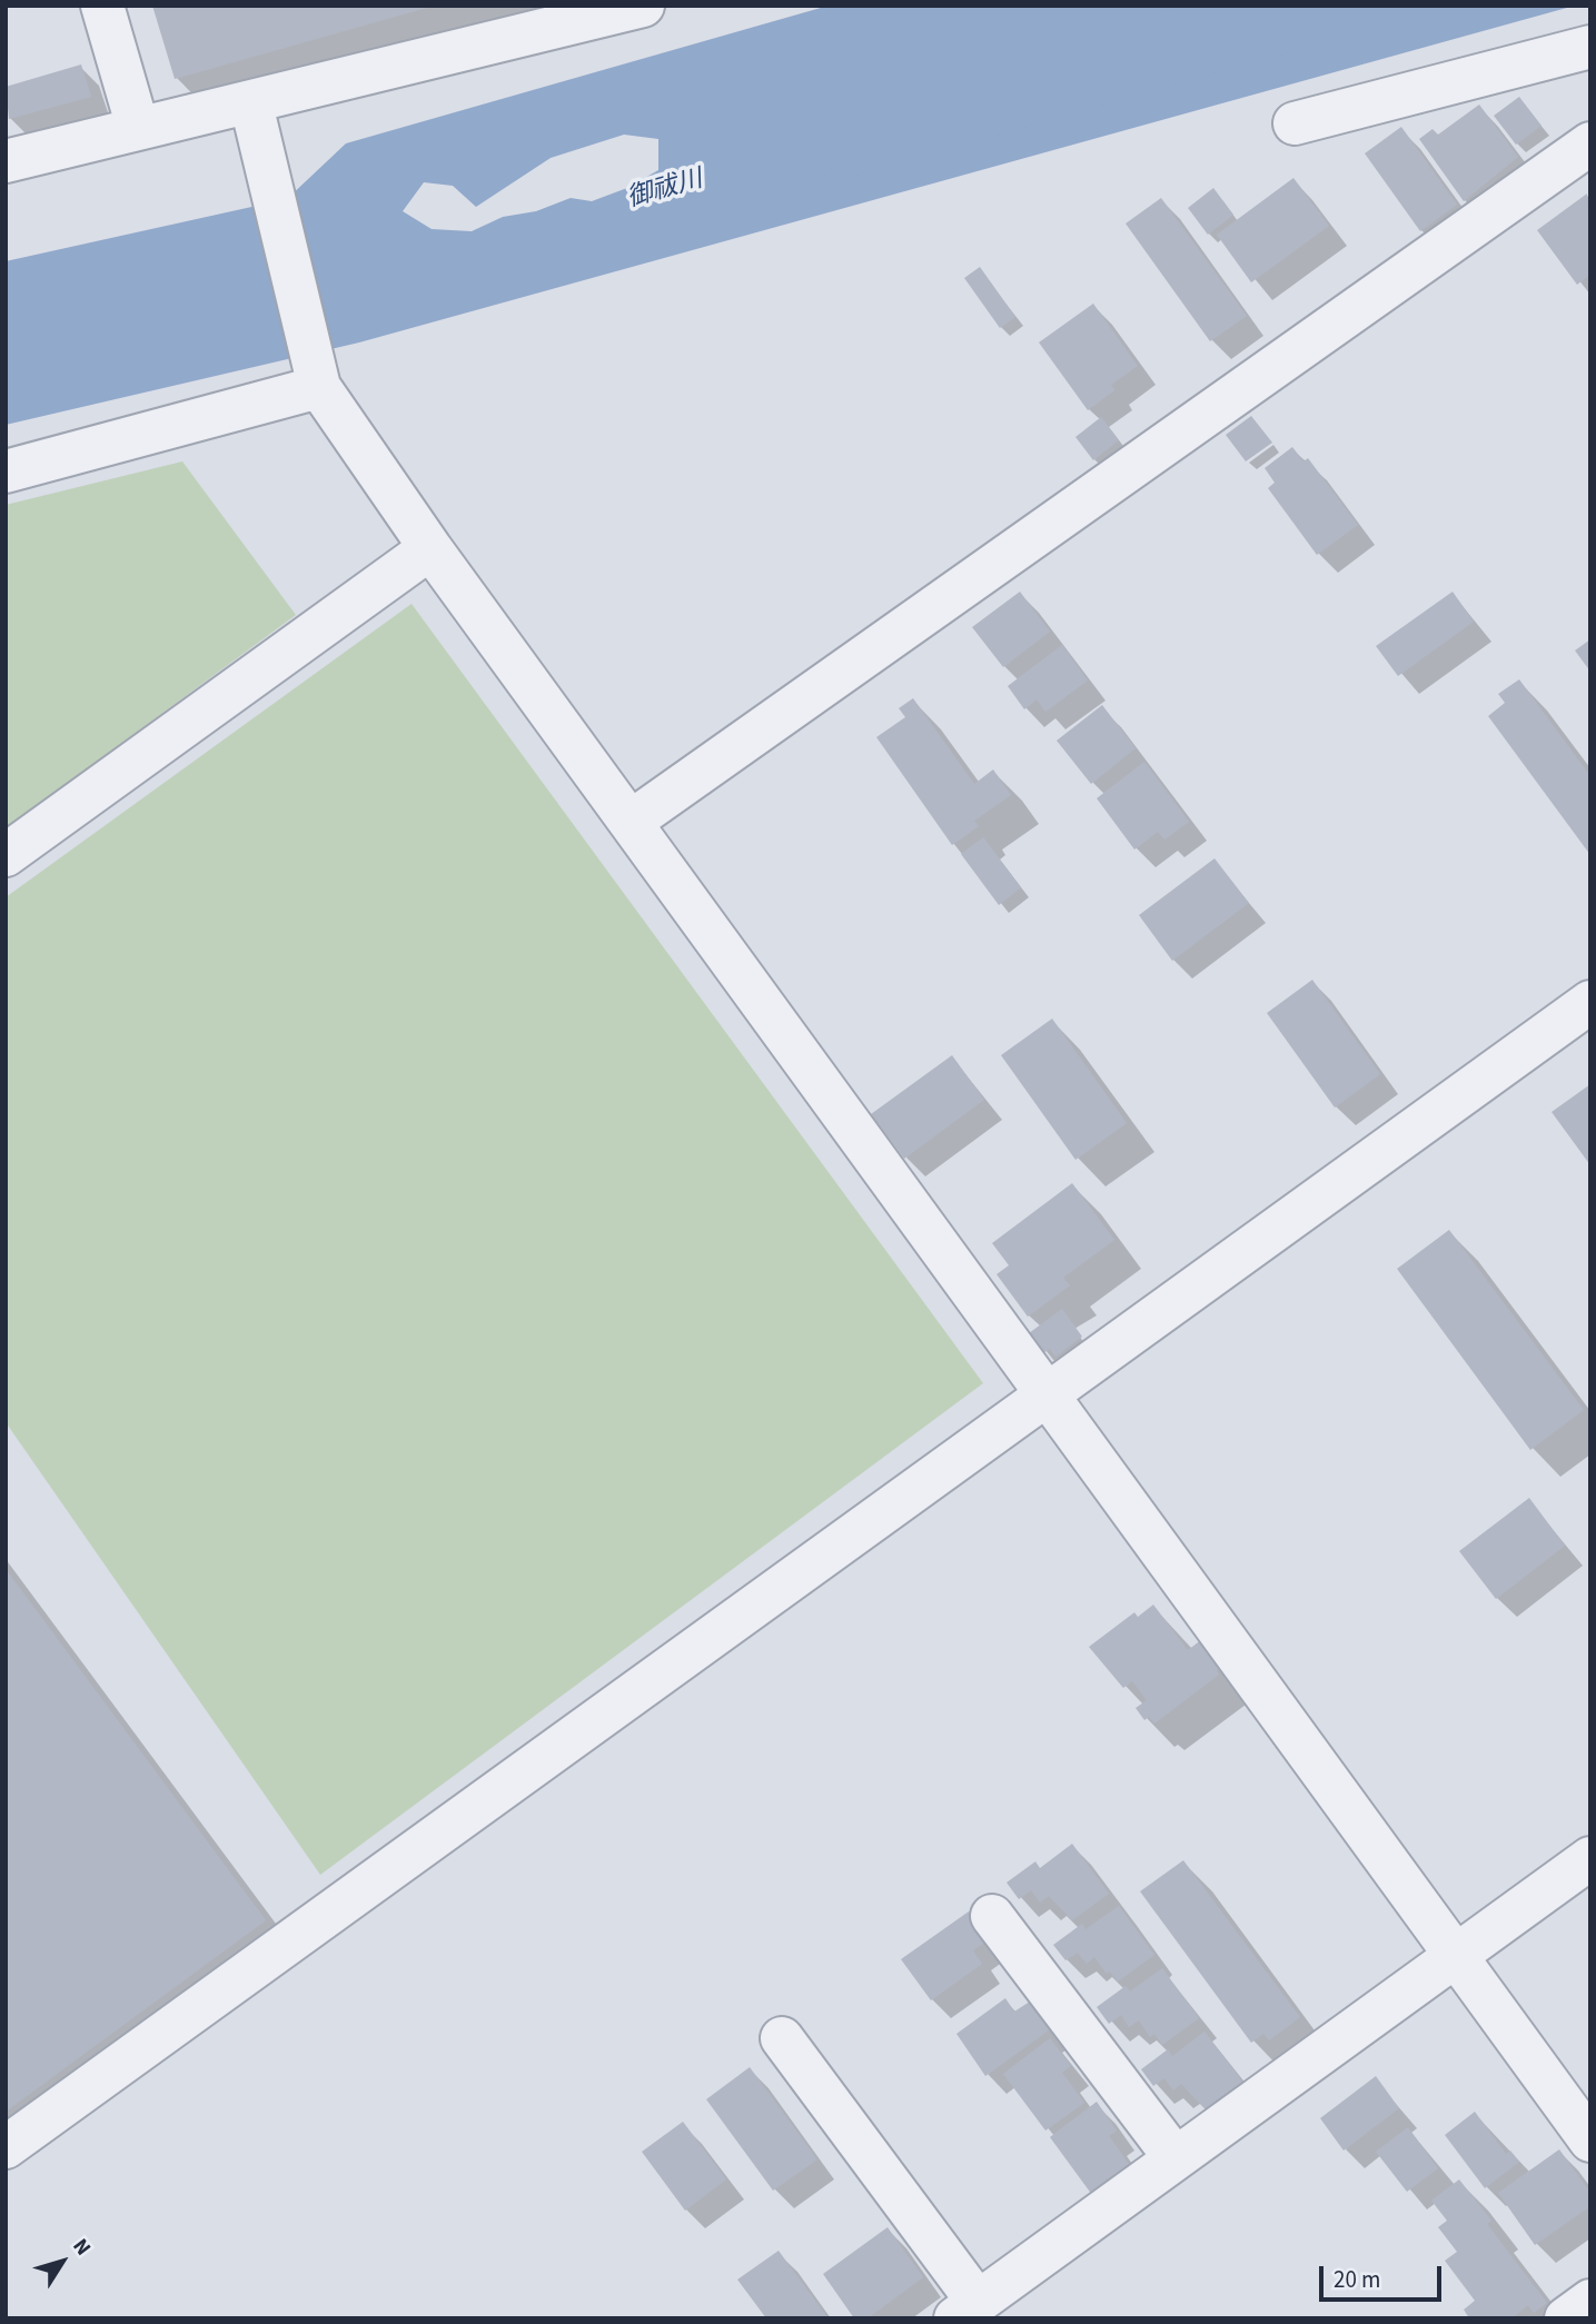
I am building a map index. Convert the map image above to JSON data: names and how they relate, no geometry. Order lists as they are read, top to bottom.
{
  "water": ["御祓川"],
  "scale_bar": "20 m",
  "north": "top right"
}
